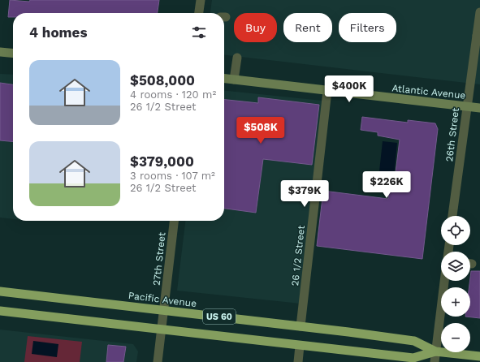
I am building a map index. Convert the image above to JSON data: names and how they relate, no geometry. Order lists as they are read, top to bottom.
{
  "streets": {
    "highway": ["Pacific Avenue", "US 60"],
    "main road": ["Atlantic Avenue"],
    "street": ["26th Street", "26 1/2 Street", "27th Street"]
  },
  "crossings": [
    ["Atlantic Avenue", "26th Street"],
    ["Atlantic Avenue", "26 1/2 Street"],
    ["26 1/2 Street", "Pacific Avenue"],
    ["27th Street", "Pacific Avenue"]
  ],
  "page": {
    "chip": ["Buy", "Rent", "Filters"],
    "heading": "4 homes",
    "list": [
      {
        "name": "$508,000",
        "note": "4 rooms · 120 m² · 26 1/2 Street"
      },
      {
        "name": "$379,000",
        "note": "3 rooms · 107 m² · 26 1/2 Street"
      }
    ],
    "price": [
      "$400K",
      "$508K",
      "$226K",
      "$379K"
    ],
    "map_buttons": ["+", "−"]
  }
}
